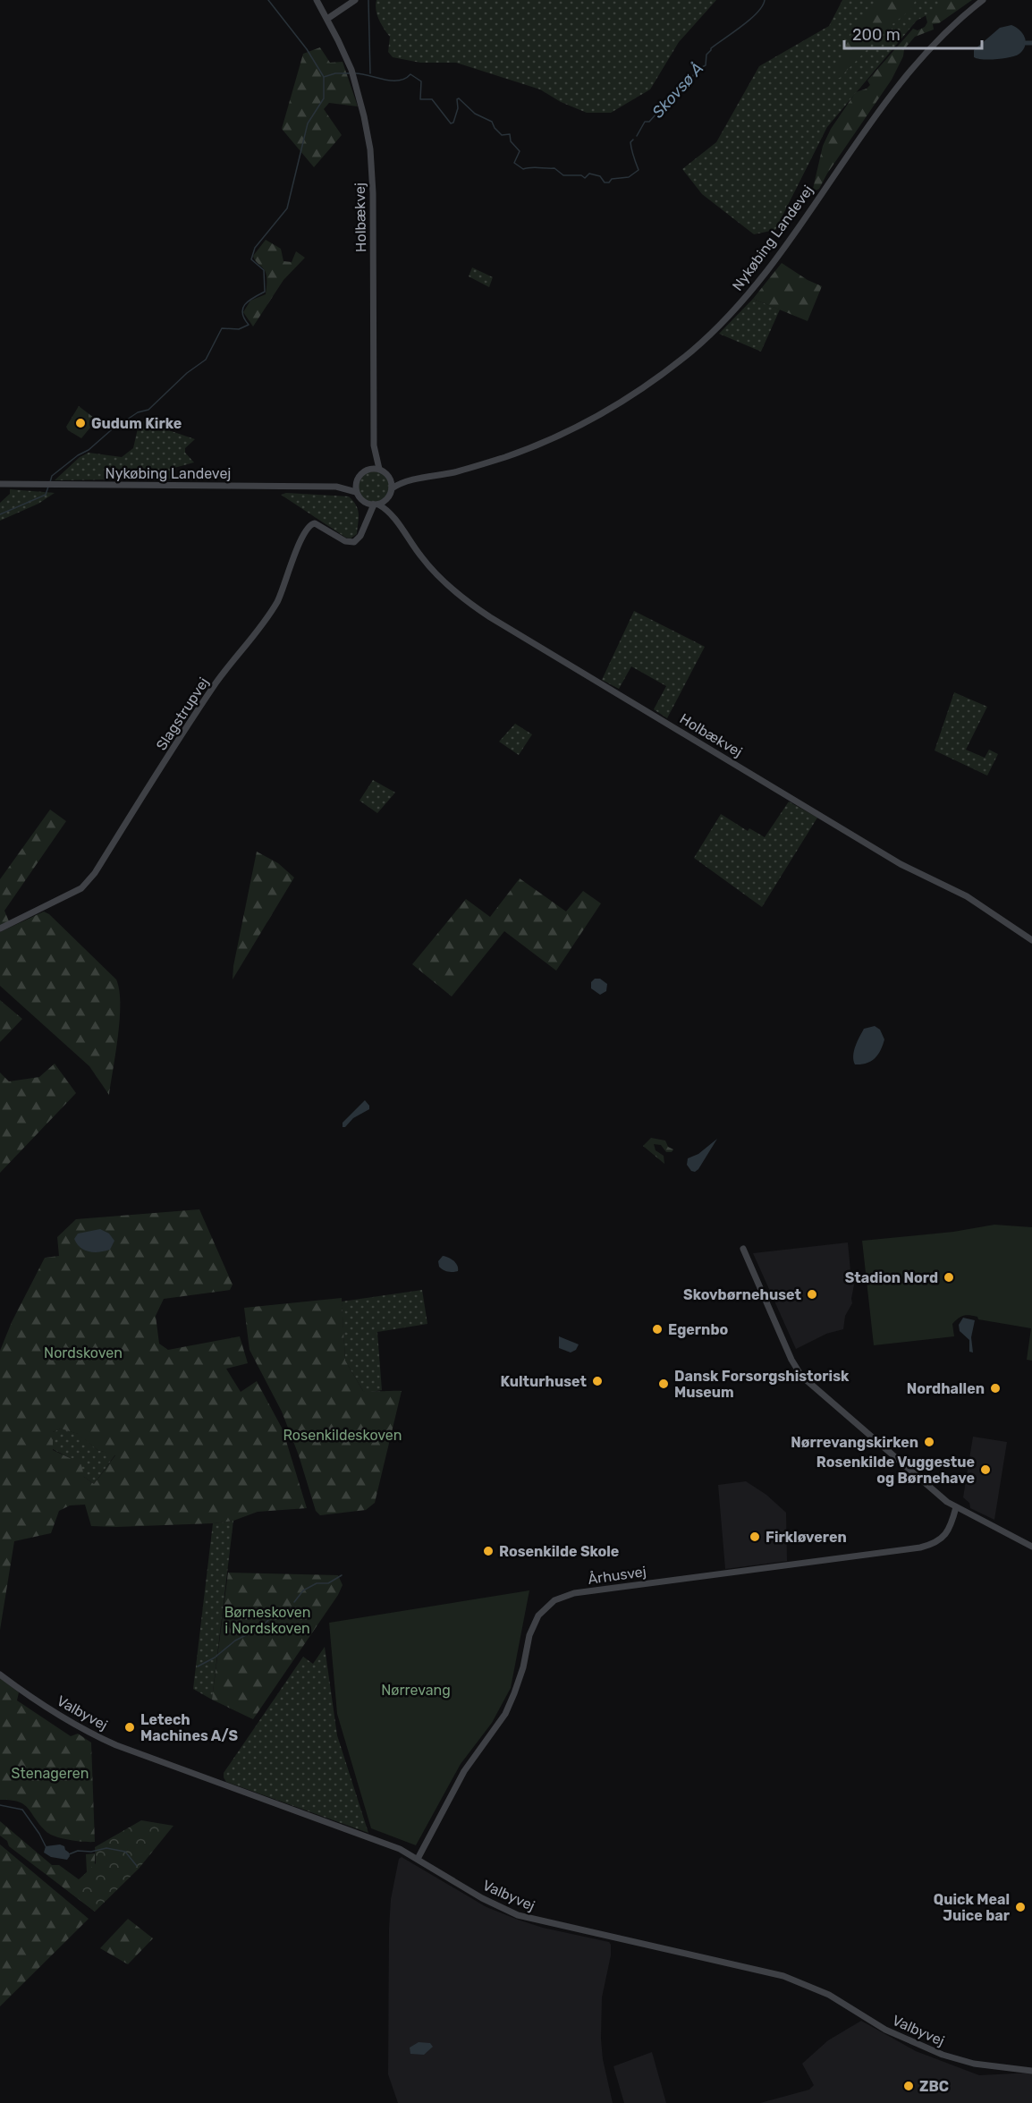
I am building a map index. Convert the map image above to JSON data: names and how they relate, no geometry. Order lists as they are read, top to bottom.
{
  "streets": {
    "street": [
      "Holbækvej",
      "Nykøbing Landevej",
      "Slagstrupvej",
      "Århusvej",
      "Valbyvej"
    ]
  },
  "crossings": [
    ["Holbækvej", "Nykøbing Landevej"],
    ["Århusvej", "Valbyvej"]
  ],
  "water": ["Skovsø Å"],
  "parks": [
    "Nordskoven",
    "Rosenkildeskoven",
    "Børneskoven i Nordskoven",
    "Nørrevang",
    "Stenageren"
  ],
  "places": [
    "Gudum Kirke",
    "Stadion Nord",
    "Skovbørnehuset",
    "Egernbo",
    "Kulturhuset",
    "Dansk Forsorgshistorisk Museum",
    "Nordhallen",
    "Nørrevangskirken",
    "Rosenkilde Vuggestue og Børnehave",
    "Firkløveren",
    "Rosenkilde Skole",
    "Letech Machines A/S",
    "Quick Meal Juice bar",
    "ZBC"
  ],
  "scale_bar": "200 m"
}
